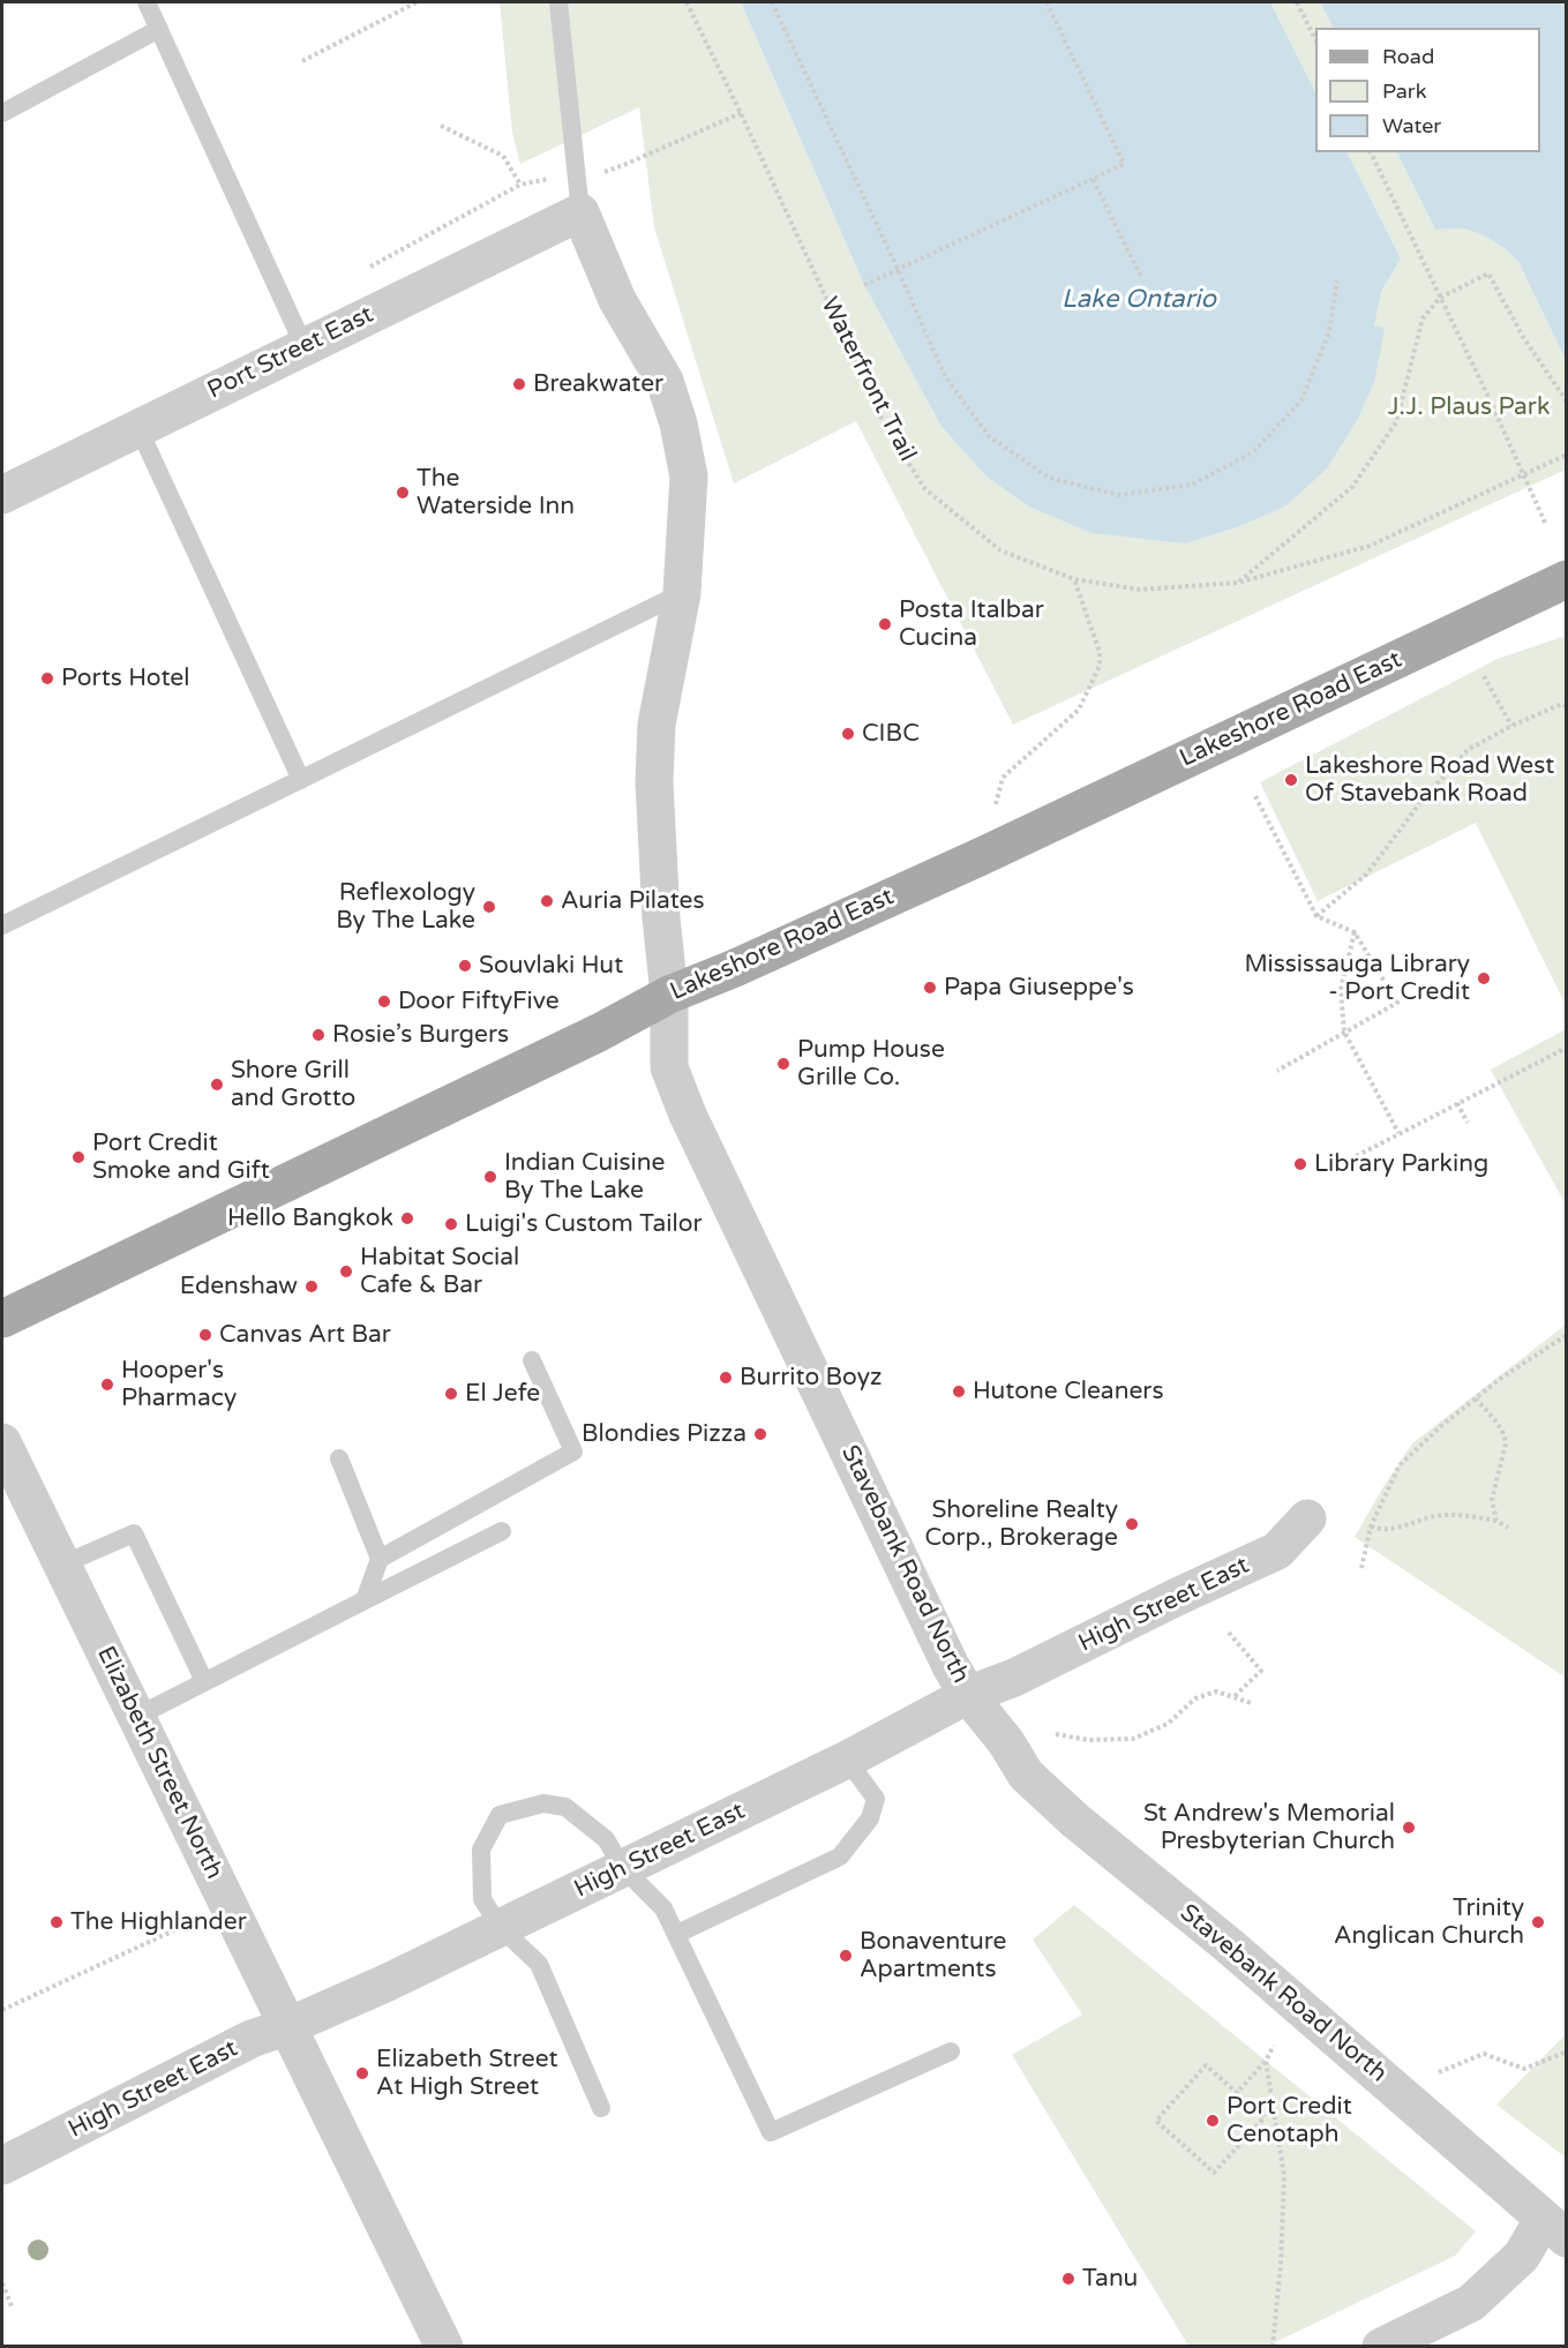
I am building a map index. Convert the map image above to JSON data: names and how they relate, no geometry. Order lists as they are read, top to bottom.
{
  "streets": {
    "main road": ["Lakeshore Road East"],
    "street": [
      "Port Street East",
      "Stavebank Road North",
      "High Street East",
      "Elizabeth Street North"
    ],
    "path": ["Waterfront Trail"]
  },
  "crossings": [
    ["Port Street East", "Stavebank Road North"],
    ["Lakeshore Road East", "Stavebank Road North"],
    ["Stavebank Road North", "High Street East"],
    ["High Street East", "Elizabeth Street North"]
  ],
  "water": ["Lake Ontario"],
  "parks": ["J.J. Plaus Park"],
  "places": [
    "Breakwater",
    "The Waterside Inn",
    "Posta Italbar Cucina",
    "Ports Hotel",
    "CIBC",
    "Lakeshore Road West Of Stavebank Road",
    "Auria Pilates",
    "Reflexology By The Lake",
    "Souvlaki Hut",
    "Mississauga Library - Port Credit",
    "Papa Giuseppe's",
    "Door FiftyFive",
    "Rosie’s Burgers",
    "Pump House Grille Co.",
    "Shore Grill and Grotto",
    "Port Credit Smoke and Gift",
    "Library Parking",
    "Indian Cuisine By The Lake",
    "Hello Bangkok",
    "Luigi's Custom Tailor",
    "Habitat Social Cafe & Bar",
    "Edenshaw",
    "Canvas Art Bar",
    "Burrito Boyz",
    "Hooper's Pharmacy",
    "Hutone Cleaners",
    "El Jefe",
    "Blondies Pizza",
    "Shoreline Realty Corp., Brokerage",
    "St Andrew's Memorial Presbyterian Church",
    "The Highlander",
    "Trinity Anglican Church",
    "Bonaventure Apartments",
    "Elizabeth Street At High Street",
    "Port Credit Cenotaph",
    "Tanu"
  ],
  "legend": ["Road", "Park", "Water"]
}
